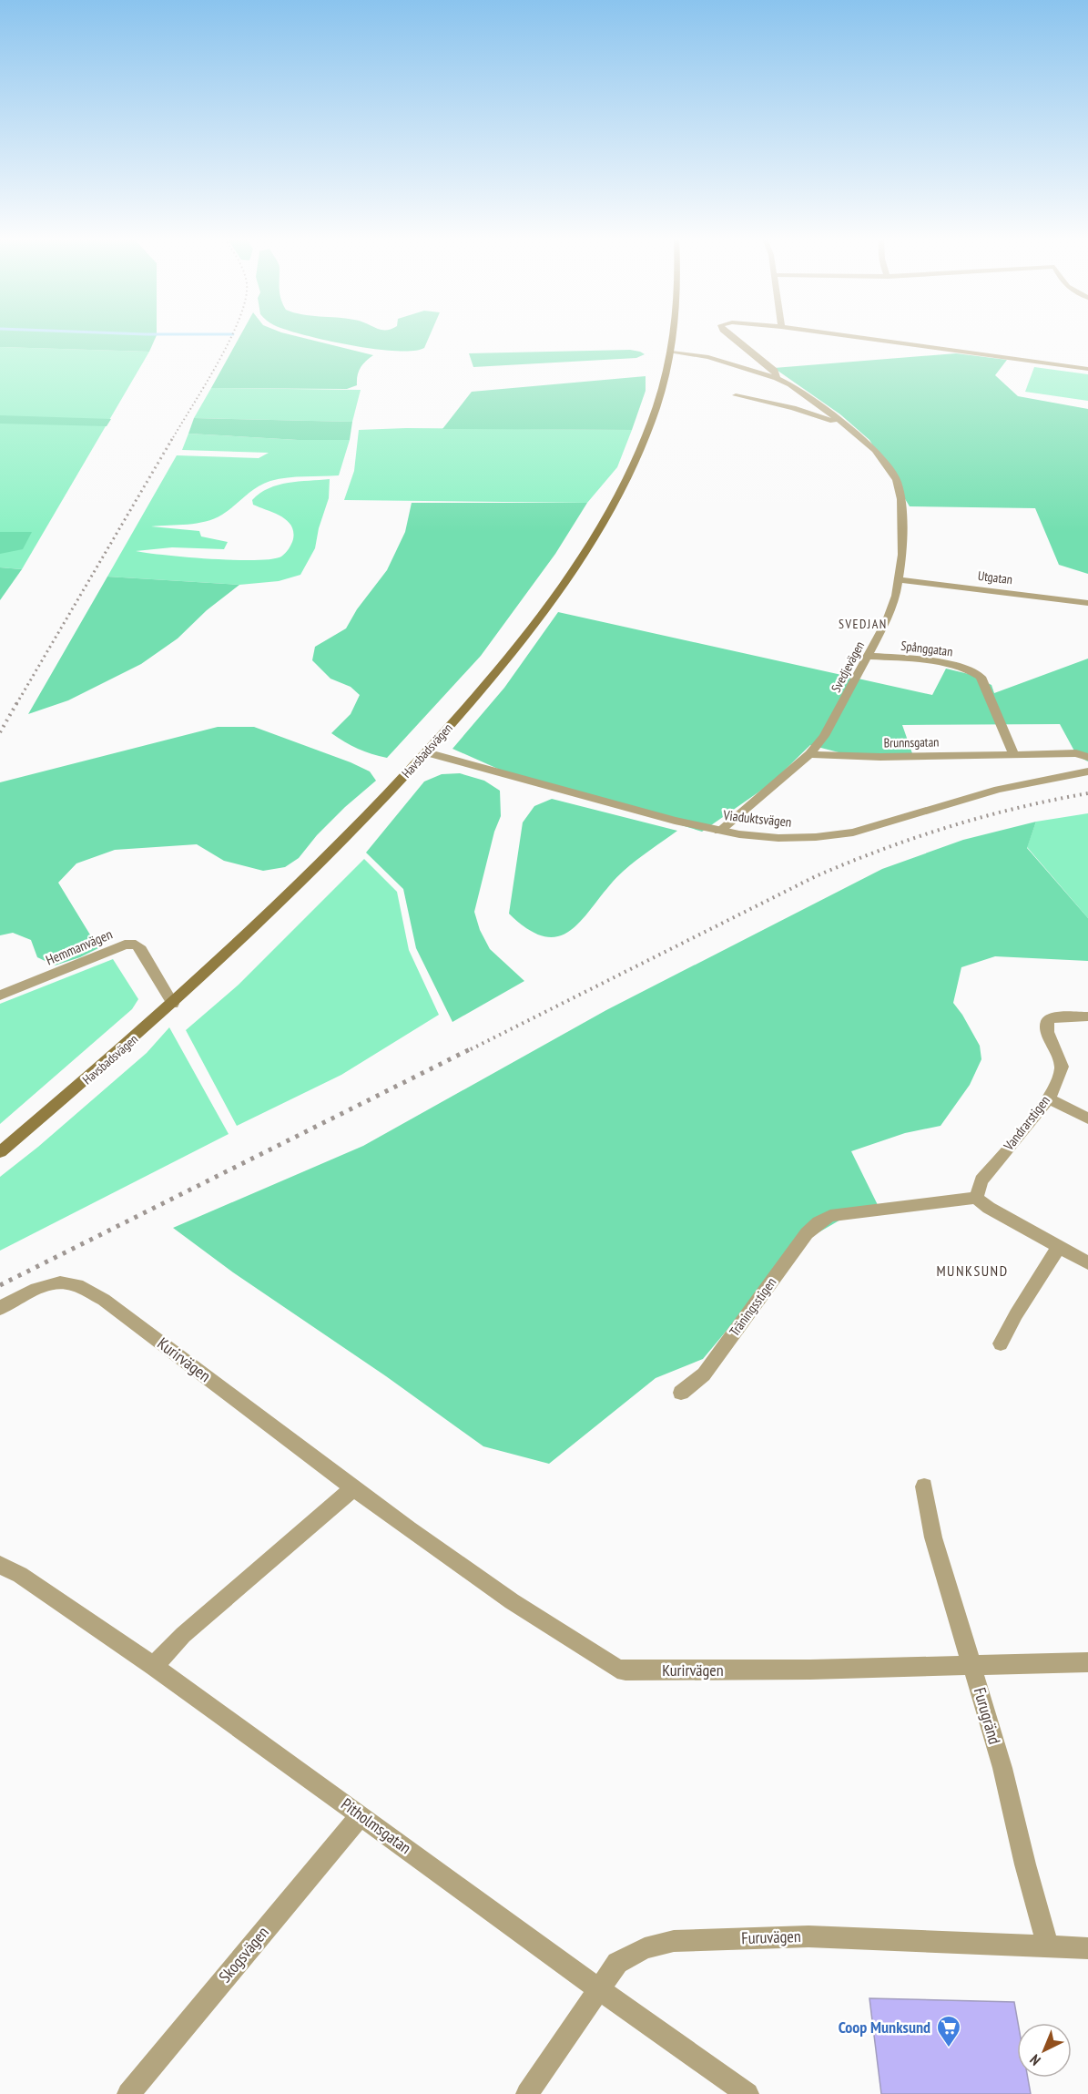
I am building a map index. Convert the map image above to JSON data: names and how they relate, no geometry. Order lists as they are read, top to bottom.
{
  "streets": {
    "main road": ["Havsbadsvägen"],
    "street": [
      "Utgatan",
      "Spånggatan",
      "Svedjevägen",
      "Brunnsgatan",
      "Viaduktsvägen",
      "Hemmanvägen",
      "Vandrarstigen",
      "Träningsstigen",
      "Kurirvägen",
      "Furugränd",
      "Pitholmsgatan",
      "Furuvägen",
      "Skogsvägen"
    ]
  },
  "crossings": [
    ["Utgatan", "Svedjevägen"],
    ["Spånggatan", "Svedjevägen"],
    ["Spånggatan", "Brunnsgatan"],
    ["Svedjevägen", "Brunnsgatan"],
    ["Svedjevägen", "Havsbadsvägen"],
    ["Svedjevägen", "Viaduktsvägen"],
    ["Havsbadsvägen", "Viaduktsvägen"],
    ["Havsbadsvägen", "Hemmanvägen"],
    ["Vandrarstigen", "Träningsstigen"],
    ["Kurirvägen", "Furugränd"],
    ["Furugränd", "Furuvägen"],
    ["Pitholmsgatan", "Furuvägen"],
    ["Pitholmsgatan", "Skogsvägen"]
  ],
  "districts": ["SVEDJAN", "MUNKSUND"],
  "places": {
    "supermarket": ["Coop Munksund"]
  },
  "north": "bottom left"
}
